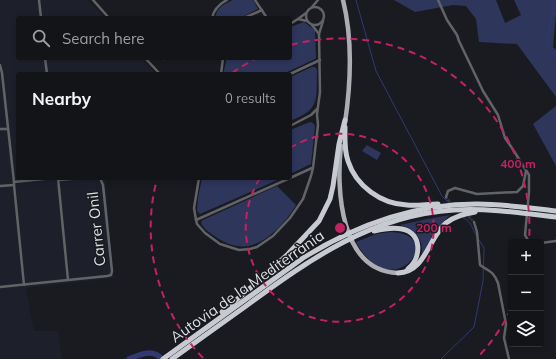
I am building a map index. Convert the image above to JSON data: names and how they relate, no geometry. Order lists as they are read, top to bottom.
{
  "streets": {
    "highway": ["Autovia de la Mediterrània"],
    "street": ["Carrer Onil"]
  },
  "page": {
    "search": "Search here",
    "heading": ["Nearby", "0 results"],
    "map_buttons": ["+", "−"]
  },
  "rings": ["400 m", "200 m"]
}
